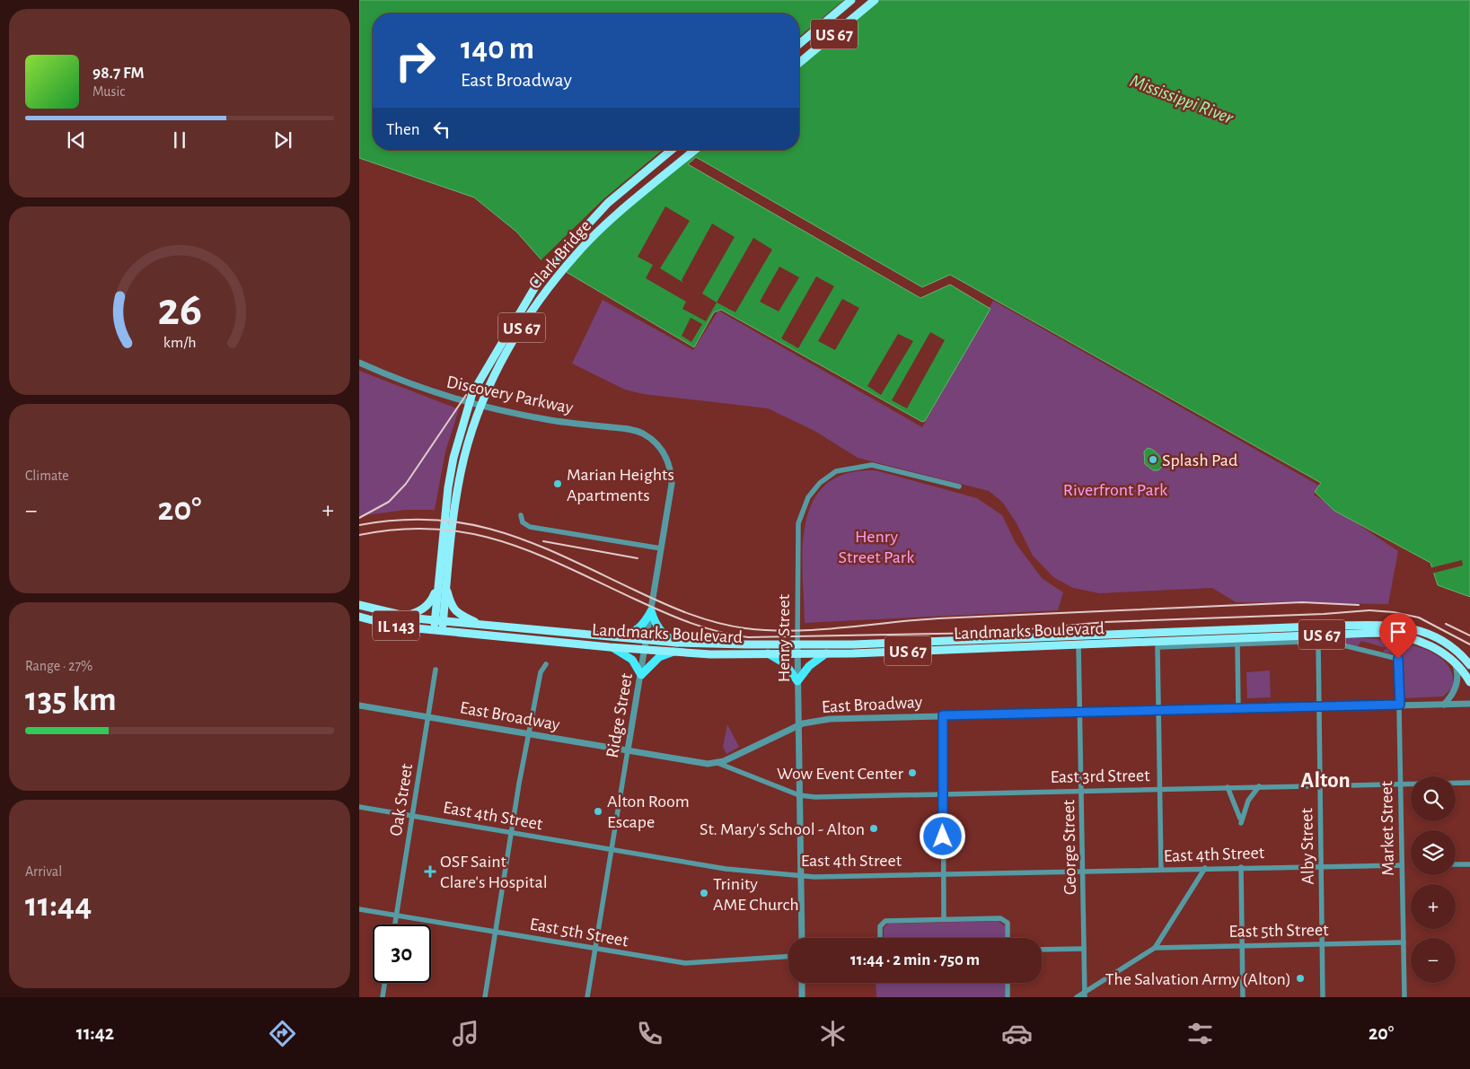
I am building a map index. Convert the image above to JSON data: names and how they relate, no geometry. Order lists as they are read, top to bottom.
{
  "streets": {
    "highway": [
      "US 67",
      "Clark Bridge",
      "IL 143",
      "Landmarks Boulevard"
    ],
    "street": [
      "Discovery Parkway",
      "Henry Street",
      "East Broadway",
      "Ridge Street",
      "East 3rd Street",
      "Oak Street",
      "East 4th Street",
      "Market Street",
      "Alby Street",
      "George Street",
      "East 5th Street"
    ]
  },
  "crossings": [
    ["US 67", "Clark Bridge"],
    ["US 67", "Landmarks Boulevard"],
    ["Discovery Parkway", "Ridge Street"],
    ["Landmarks Boulevard", "Henry Street"],
    ["Landmarks Boulevard", "Ridge Street"],
    ["Landmarks Boulevard", "George Street"],
    ["Henry Street", "East Broadway"],
    ["Henry Street", "East 3rd Street"],
    ["Henry Street", "East 4th Street"],
    ["East Broadway", "Ridge Street"],
    ["East Broadway", "East 3rd Street"],
    ["East Broadway", "Oak Street"],
    ["East Broadway", "Market Street"],
    ["East Broadway", "Alby Street"],
    ["East Broadway", "George Street"],
    ["Ridge Street", "East 4th Street"],
    ["Ridge Street", "East 5th Street"],
    ["East 3rd Street", "Market Street"],
    ["East 3rd Street", "Alby Street"],
    ["East 3rd Street", "George Street"],
    ["Oak Street", "East 4th Street"],
    ["Oak Street", "East 5th Street"],
    ["East 4th Street", "Market Street"],
    ["East 4th Street", "Alby Street"],
    ["East 4th Street", "George Street"],
    ["Market Street", "Alby Street"],
    ["Market Street", "East 5th Street"],
    ["Alby Street", "East 5th Street"]
  ],
  "districts": ["Alton"],
  "water": ["Mississippi River"],
  "parks": ["Riverfront Park", "Henry Street Park"],
  "places": {
    "other": [
      "Splash Pad",
      "Marian Heights Apartments",
      "Wow Event Center",
      "Alton Room Escape",
      "St. Mary's School - Alton",
      "Trinity AME Church",
      "The Salvation Army (Alton)"
    ],
    "health": ["OSF Saint Clare's Hospital"]
  },
  "page": {
    "turn": ["140 m", "East Broadway"],
    "song": ["98.7 FM", "Music"],
    "then": "Then",
    "tile": [
      "Climate",
      ["Range · 27%", "135 km"],
      ["Arrival", "11:44"]
    ],
    "heat": ["−", "20°", "+"],
    "map_buttons": ["+", "−"],
    "limit": "30",
    "trip": "11:44 · 2 min · 750 m",
    "tabs": ["11:42", "20°"],
    "gauge": ["26", "km/h"]
  }
}
